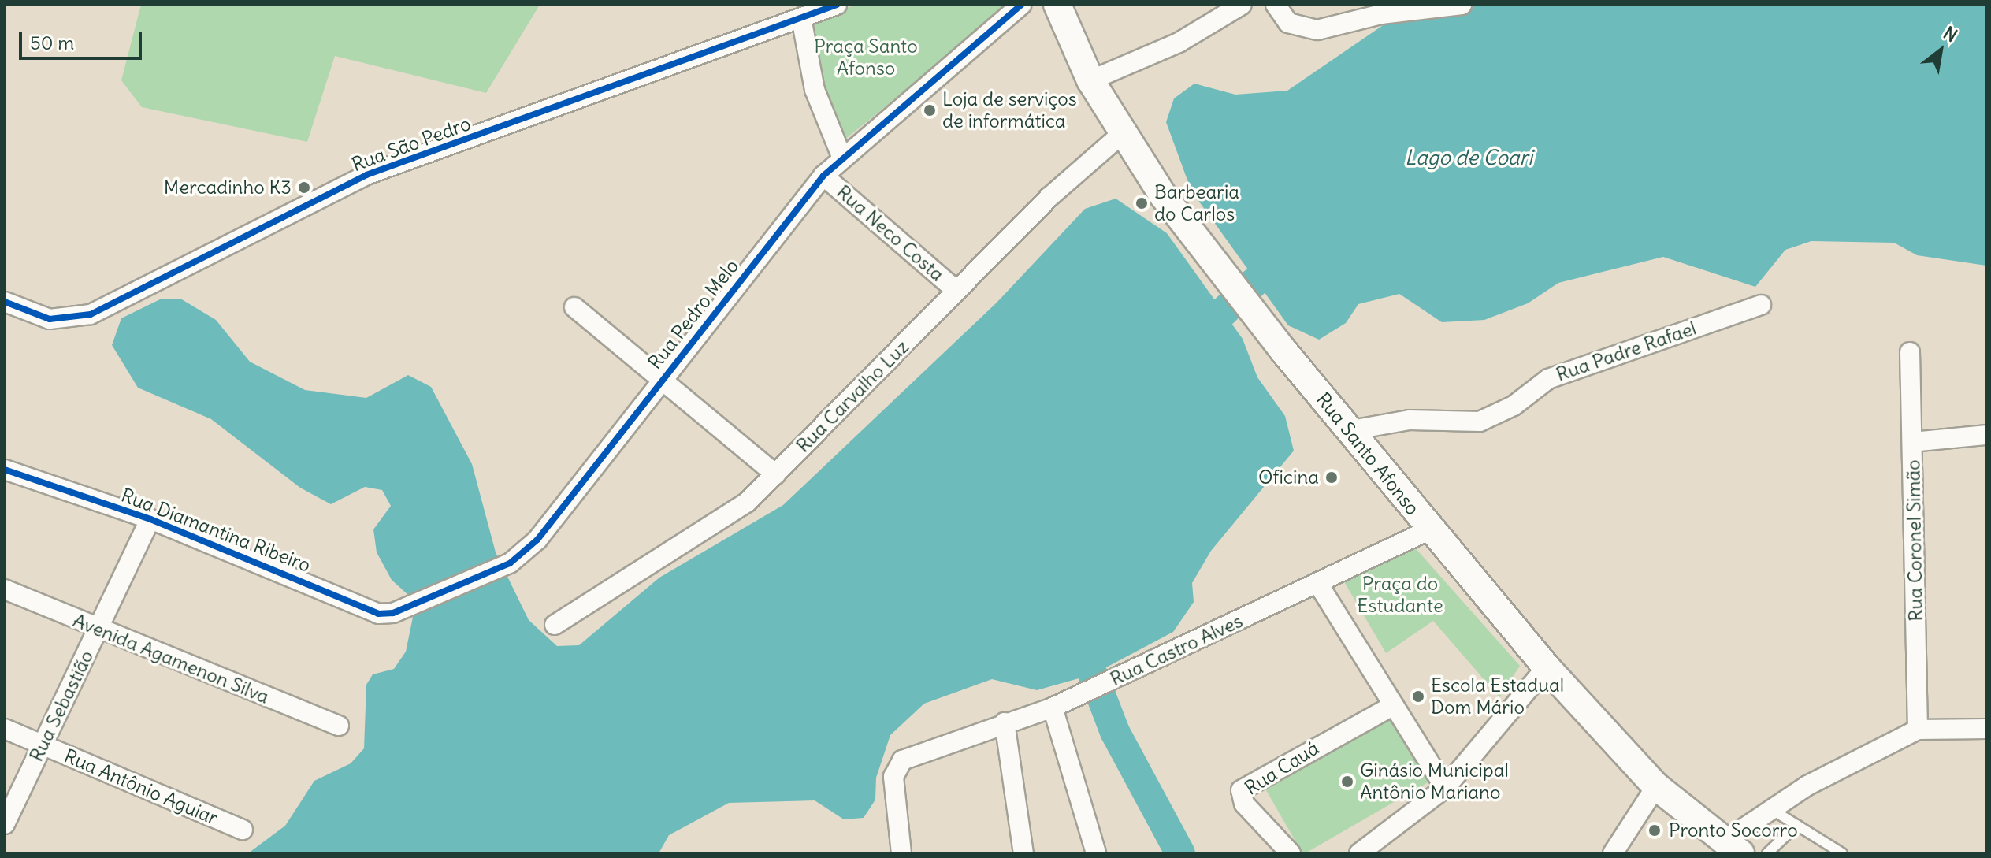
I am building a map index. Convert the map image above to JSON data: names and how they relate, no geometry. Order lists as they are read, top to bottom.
{
  "streets": {
    "main road": ["Rua Santo Afonso"],
    "street": [
      "Rua São Pedro",
      "Rua Neco Costa",
      "Rua Pedro Melo",
      "Rua Padre Rafael",
      "Rua Carvalho Luz",
      "Rua Diamantina Ribeiro",
      "Rua Coronel Simão",
      "Rua Castro Alves",
      "Avenida Agamenon Silva",
      "Rua Sebastião",
      "Rua Cauá",
      "Rua Antônio Aguiar"
    ]
  },
  "crossings": [
    ["Rua São Pedro", "Rua Neco Costa"],
    ["Rua Neco Costa", "Rua Pedro Melo"],
    ["Rua Neco Costa", "Rua Carvalho Luz"],
    ["Rua Pedro Melo", "Rua Diamantina Ribeiro"],
    ["Rua Padre Rafael", "Rua Santo Afonso"],
    ["Rua Carvalho Luz", "Rua Santo Afonso"],
    ["Rua Santo Afonso", "Rua Castro Alves"],
    ["Rua Diamantina Ribeiro", "Rua Sebastião"],
    ["Avenida Agamenon Silva", "Rua Sebastião"],
    ["Rua Sebastião", "Rua Antônio Aguiar"]
  ],
  "water": ["Lago de Coari"],
  "parks": ["Praça Santo Afonso", "Praça do Estudante"],
  "places": [
    "Loja de serviços de informática",
    "Mercadinho K3",
    "Barbearia do Carlos",
    "Oficina",
    "Escola Estadual Dom Mário",
    "Ginásio Municipal Antônio Mariano",
    "Pronto Socorro"
  ],
  "scale_bar": "50 m",
  "north": "top right"
}
